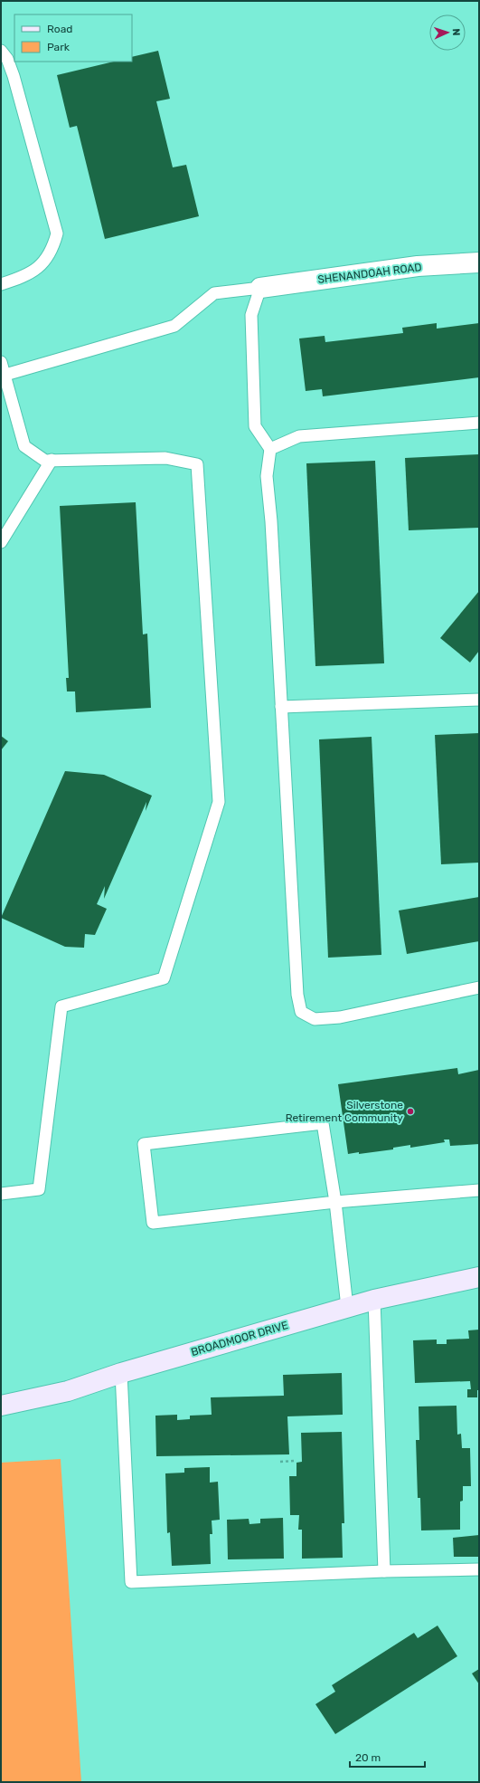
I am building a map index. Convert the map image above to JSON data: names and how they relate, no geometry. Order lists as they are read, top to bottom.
{
  "streets": {
    "street": ["SHENANDOAH ROAD", "BROADMOOR DRIVE"]
  },
  "places": ["Silverstone Retirement Community"],
  "legend": ["Road", "Park"],
  "scale_bar": "20 m",
  "north": "right"
}
